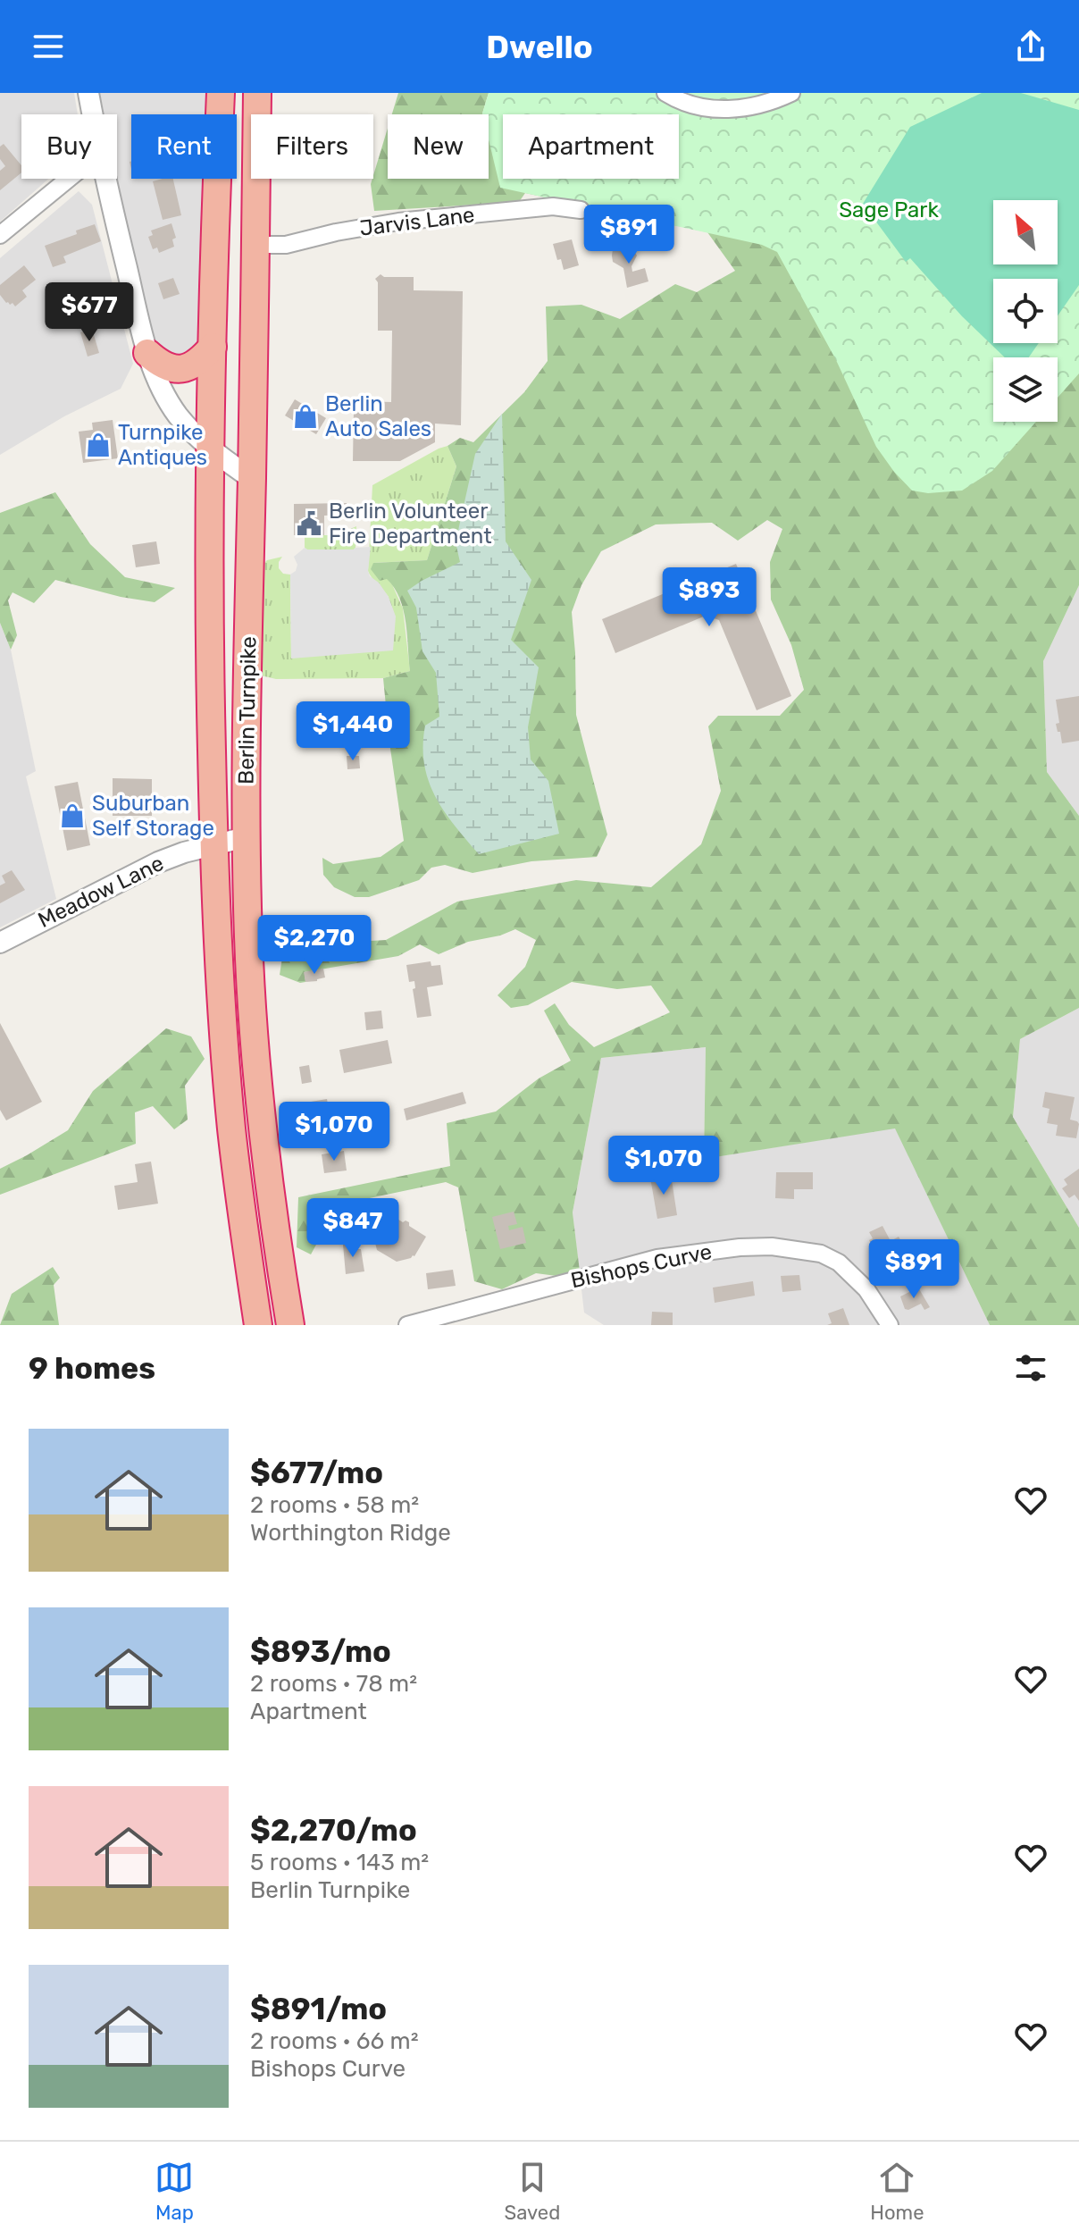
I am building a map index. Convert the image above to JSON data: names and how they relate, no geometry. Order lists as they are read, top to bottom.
{
  "streets": {
    "highway": ["Berlin Turnpike"],
    "street": ["Jarvis Lane", "Meadow Lane", "Bishops Curve"]
  },
  "crossings": [
    ["Jarvis Lane", "Berlin Turnpike"],
    ["Berlin Turnpike", "Meadow Lane"]
  ],
  "parks": ["Sage Park"],
  "places": {
    "shop": ["Berlin Auto Sales", "Turnpike Antiques", "Suburban Self Storage"],
    "public building": ["Berlin Volunteer Fire Department"]
  },
  "north": "top left",
  "page": {
    "header": "Dwello",
    "chip": [
      "Buy",
      "Rent",
      "Filters",
      "New",
      "Apartment"
    ],
    "price": [
      "$891",
      "$677",
      "$893",
      "$1,440",
      "$2,270",
      "$1,070",
      "$1,070",
      "$847",
      "$891"
    ],
    "heading": "9 homes",
    "list": [
      {
        "name": "$677/mo",
        "note": "2 rooms · 58 m² · Worthington Ridge"
      },
      {
        "name": "$893/mo",
        "note": "2 rooms · 78 m² · Apartment"
      },
      {
        "name": "$2,270/mo",
        "note": "5 rooms · 143 m² · Berlin Turnpike"
      },
      {
        "name": "$891/mo",
        "note": "2 rooms · 66 m² · Bishops Curve"
      }
    ],
    "tabs": ["Map", "Saved", "Home"]
  }
}
